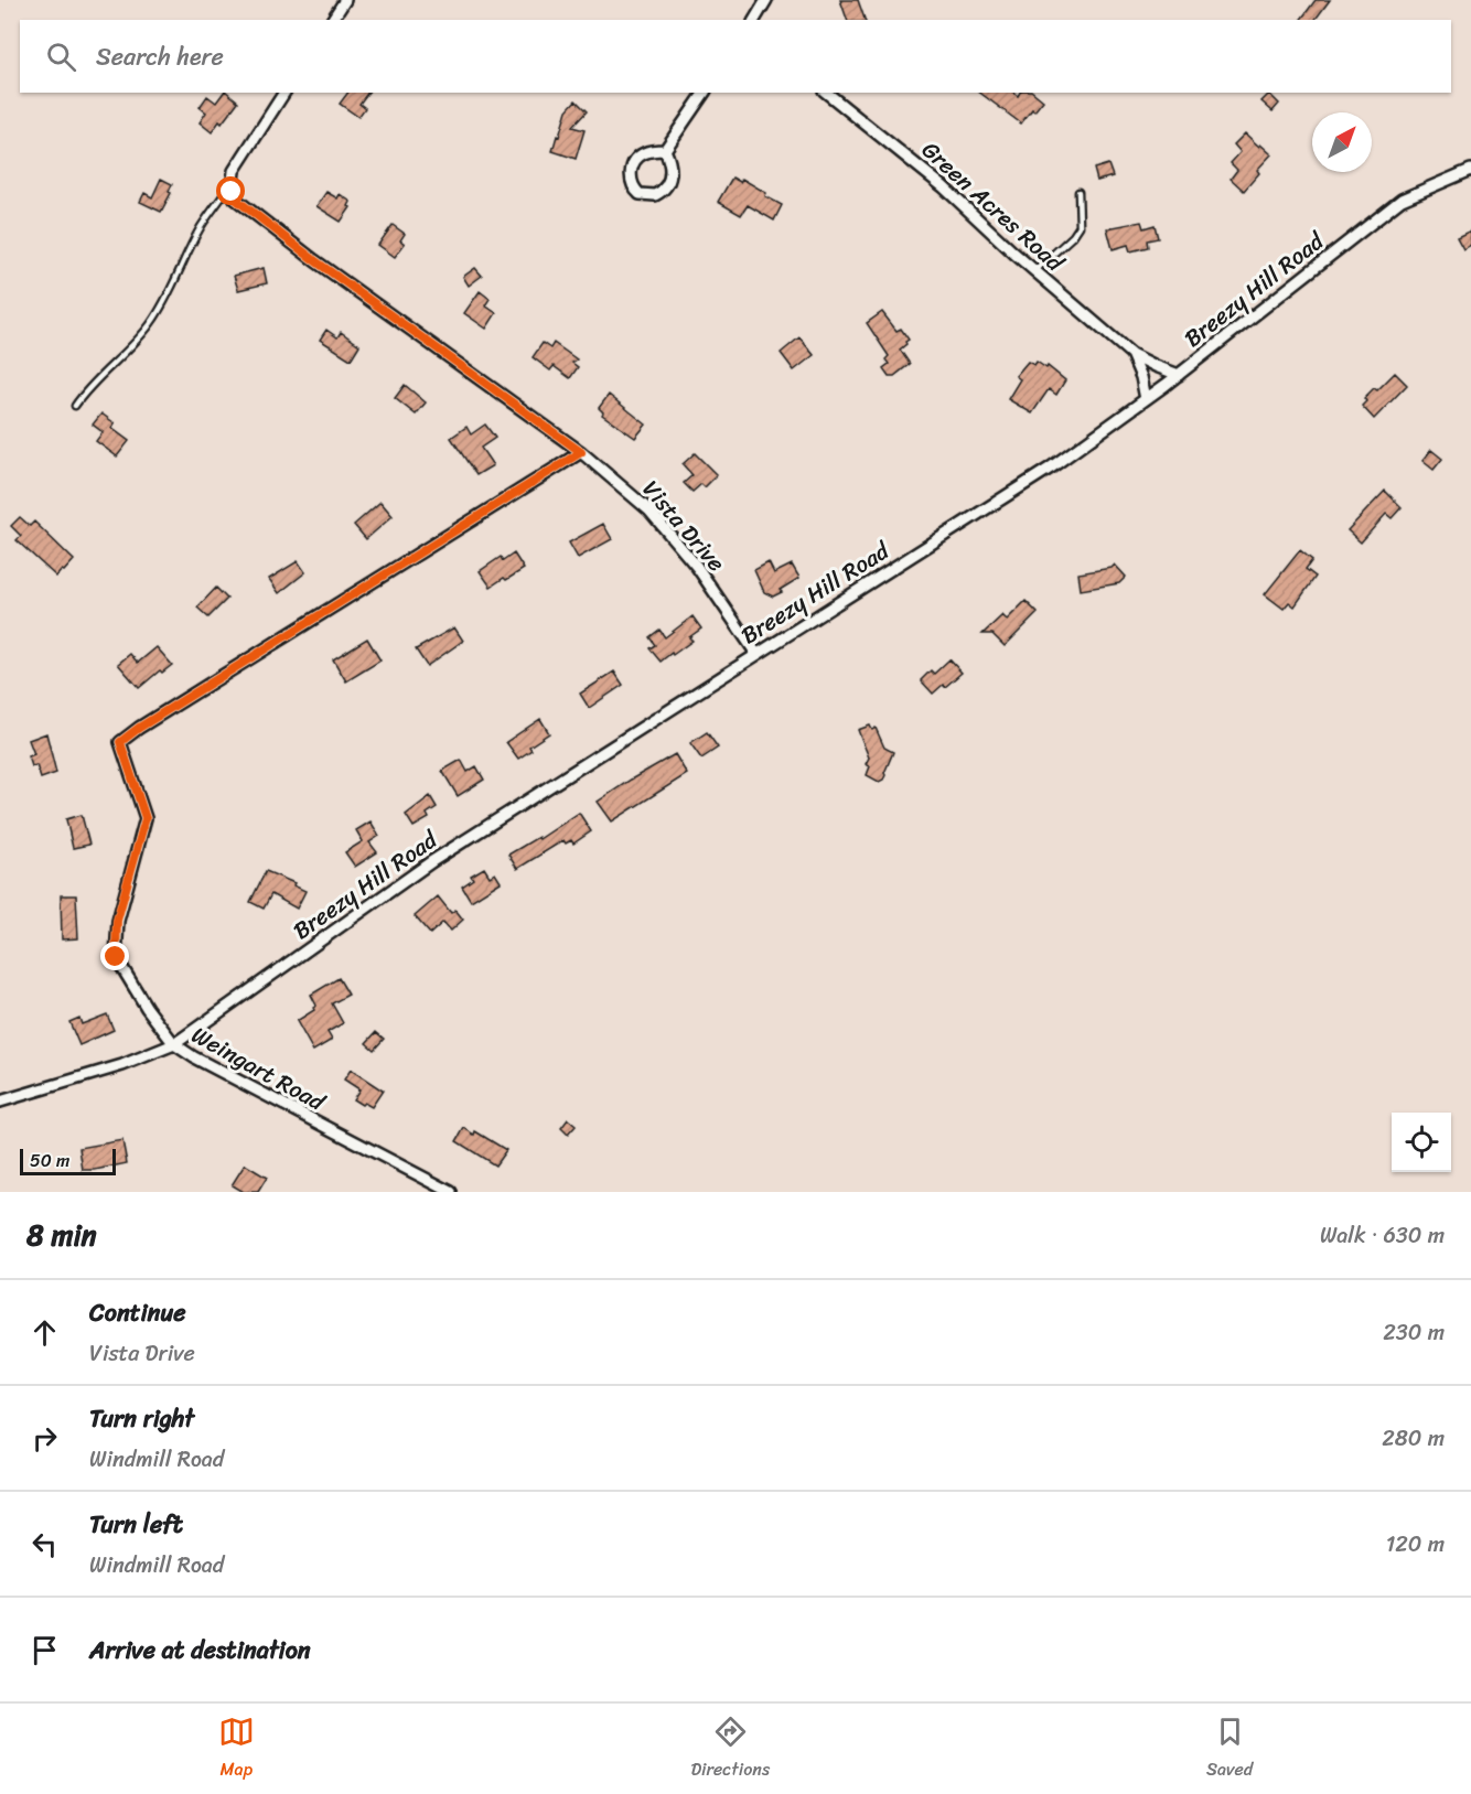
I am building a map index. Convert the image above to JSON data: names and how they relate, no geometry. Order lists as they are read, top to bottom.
{
  "streets": {
    "street": [
      "Green Acres Road",
      "Breezy Hill Road",
      "Vista Drive",
      "Weingart Road"
    ]
  },
  "crossings": [
    ["Green Acres Road", "Breezy Hill Road"],
    ["Breezy Hill Road", "Vista Drive"],
    ["Breezy Hill Road", "Weingart Road"]
  ],
  "scale_bar": "50 m",
  "north": "top right",
  "page": {
    "search": "Search here",
    "scale": "50 m",
    "heading": ["8 min", "Walk · 630 m"],
    "list": [
      ["Continue", "Vista Drive", "230 m"],
      ["Turn right", "Windmill Road", "280 m"],
      ["Turn left", "Windmill Road", "120 m"],
      "Arrive at destination"
    ],
    "nav": ["Map", "Directions", "Saved"]
  }
}
